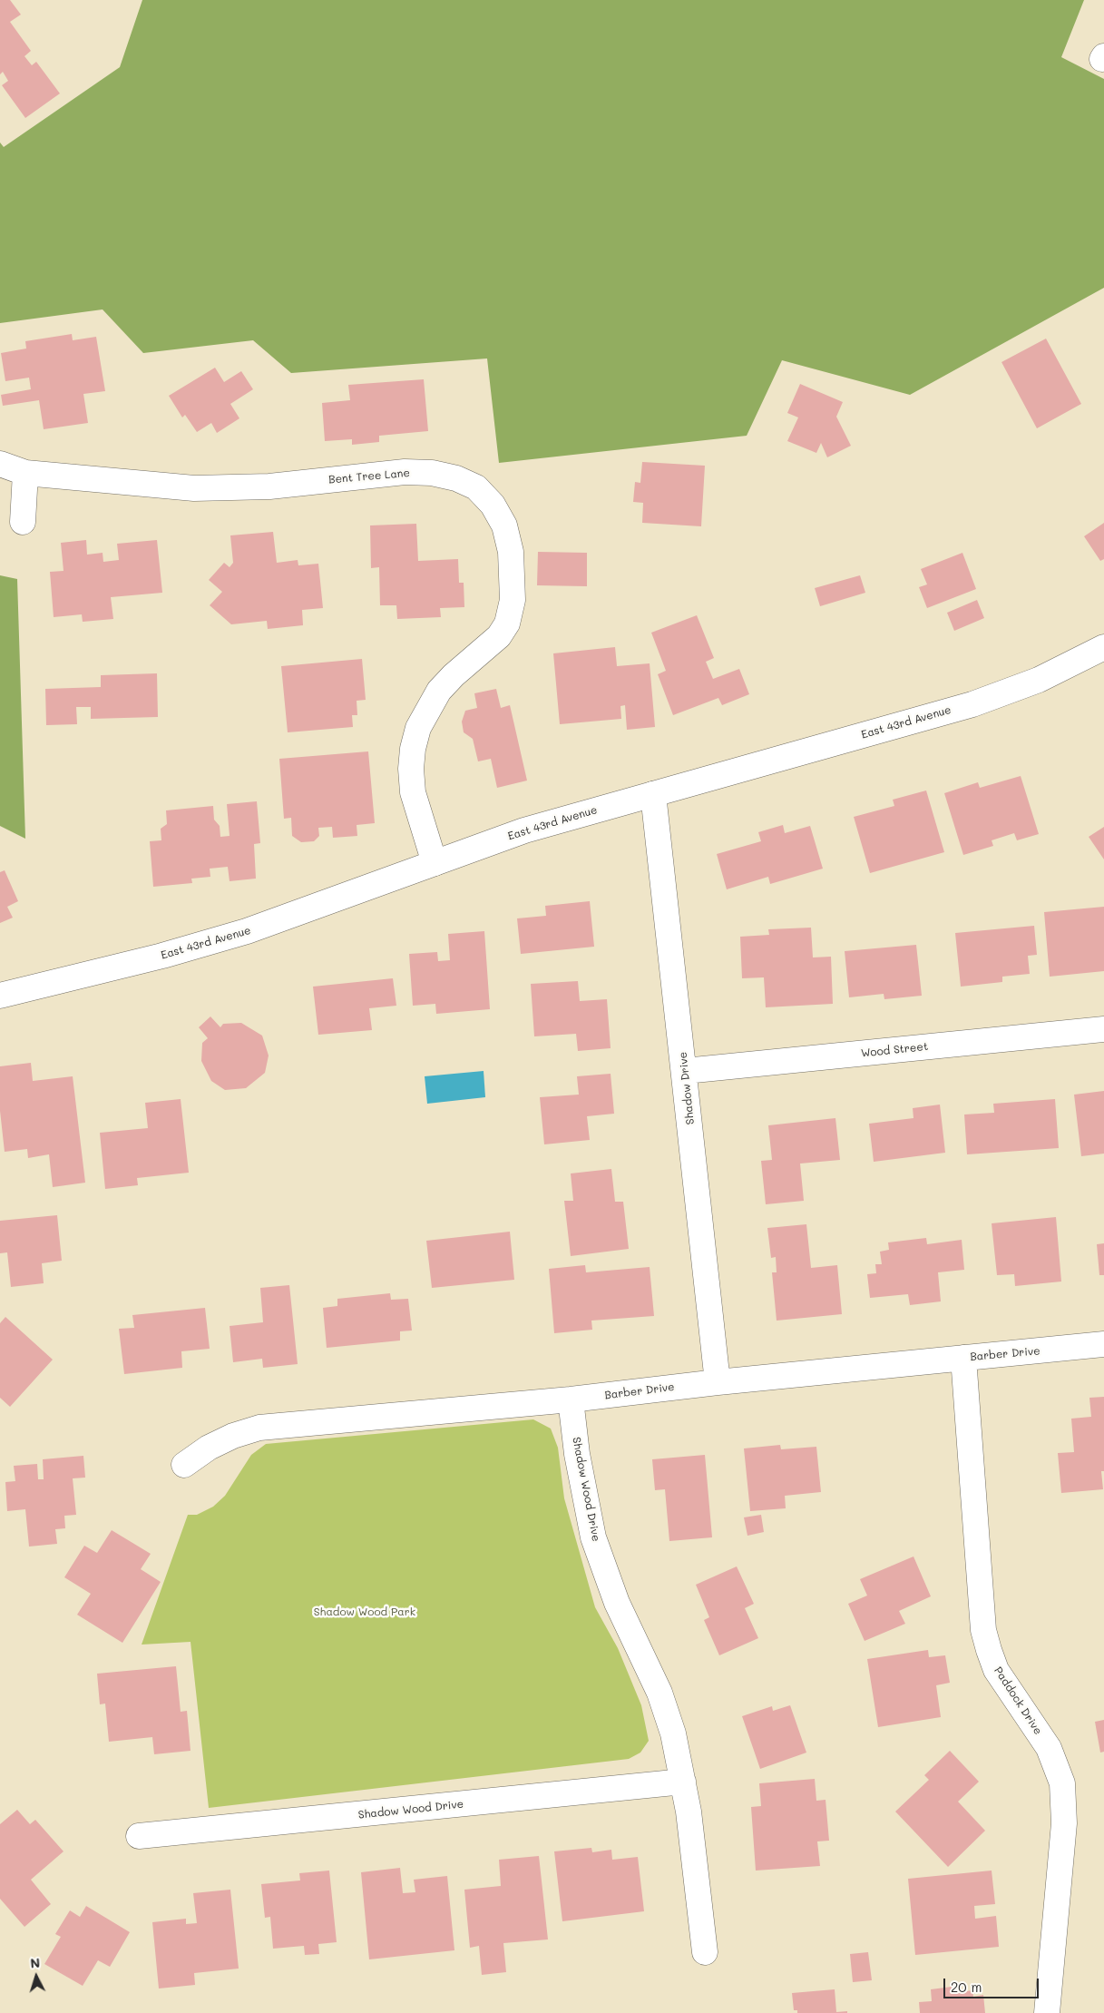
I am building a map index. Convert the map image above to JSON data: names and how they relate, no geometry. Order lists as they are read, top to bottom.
{
  "streets": {
    "street": [
      "Bent Tree Lane",
      "East 43rd Avenue",
      "Wood Street",
      "Shadow Drive",
      "Barber Drive",
      "Shadow Wood Drive",
      "Paddock Drive"
    ]
  },
  "crossings": [
    ["Bent Tree Lane", "East 43rd Avenue"],
    ["East 43rd Avenue", "Shadow Drive"],
    ["Wood Street", "Shadow Drive"],
    ["Shadow Drive", "Barber Drive"],
    ["Barber Drive", "Shadow Wood Drive"],
    ["Barber Drive", "Paddock Drive"]
  ],
  "parks": ["Shadow Wood Park"],
  "scale_bar": "20 m",
  "north": "top"
}
